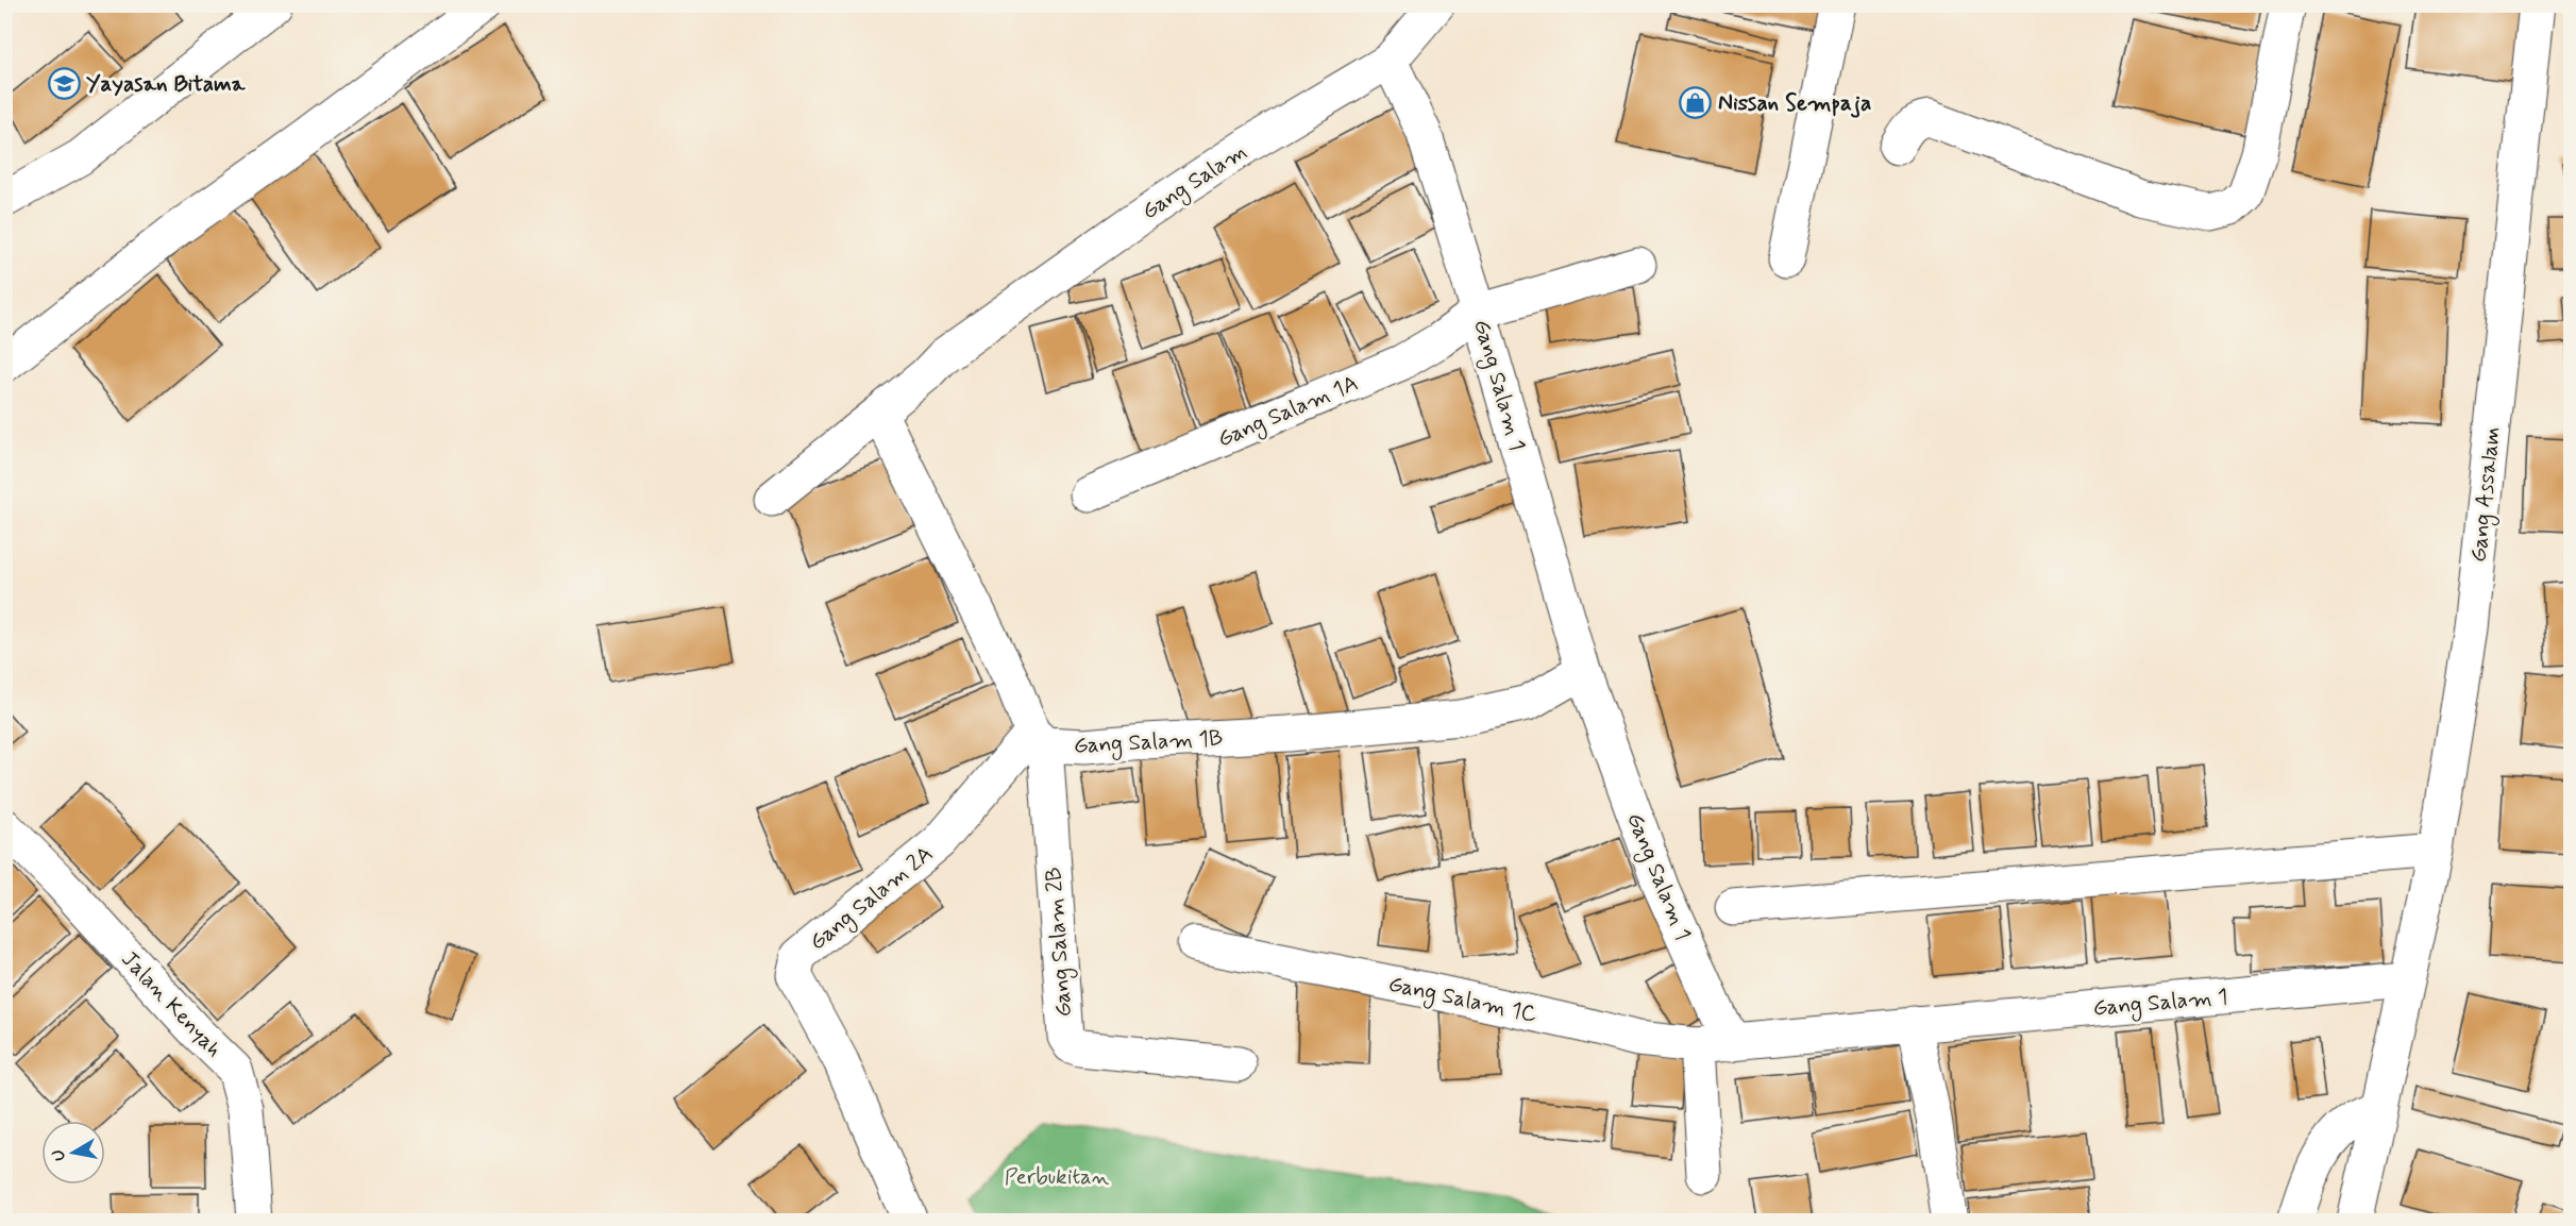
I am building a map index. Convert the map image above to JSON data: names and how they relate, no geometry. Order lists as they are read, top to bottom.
{
  "streets": {
    "street": [
      "Gang Salam",
      "Gang Salam 1",
      "Gang Salam 1A",
      "Gang Assalam",
      "Gang Salam 1B",
      "Gang Salam 2A",
      "Gang Salam 2B",
      "Gang Salam 1C",
      "Jalan Kenyah"
    ]
  },
  "crossings": [
    ["Gang Salam", "Gang Salam 1"],
    ["Gang Salam 1", "Gang Salam 1A"],
    ["Gang Salam 1", "Gang Assalam"],
    ["Gang Salam 1", "Gang Salam 1B"],
    ["Gang Salam 1", "Gang Salam 1C"],
    ["Gang Salam 1B", "Gang Salam 2A"],
    ["Gang Salam 1B", "Gang Salam 2B"],
    ["Gang Salam 2A", "Gang Salam 2B"]
  ],
  "parks": ["Perbukitan"],
  "places": {
    "school or university": ["Yayasan Bitama"],
    "shop": ["Nissan Sempaja"]
  },
  "north": "left"
}
